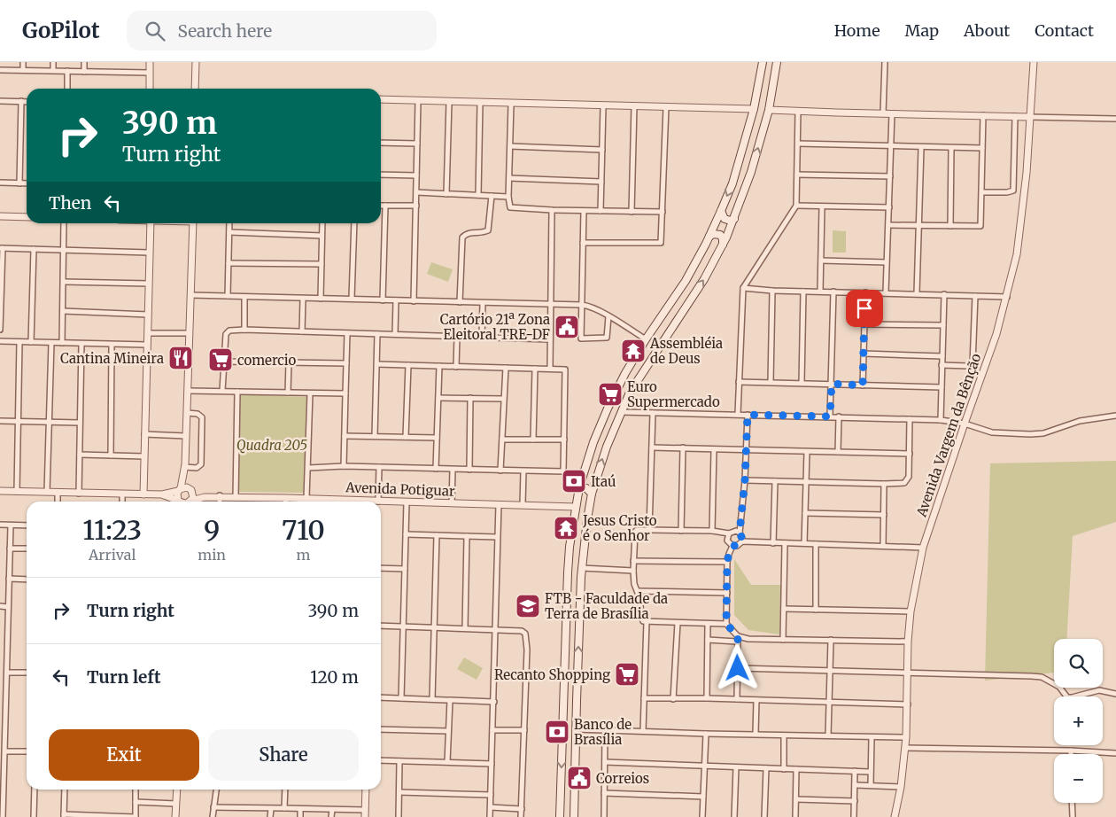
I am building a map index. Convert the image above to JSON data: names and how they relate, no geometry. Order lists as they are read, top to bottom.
{
  "streets": {
    "street": ["Avenida Vargem da Bênção", "Avenida Potiguar"]
  },
  "parks": ["Quadra 205"],
  "places": {
    "public building": ["Cartório 21ª Zona Eleitoral TRE-DF", "Correios"],
    "temple": ["Assembléia de Deus", "Jesus Cristo é o Senhor"],
    "restaurant": ["Cantina Mineira"],
    "supermarket": ["comercio", "Euro Supermercado", "Recanto Shopping"],
    "bank": ["Itaú", "Banco de Brasília"],
    "school or university": ["FTB - Faculdade da Terra de Brasília"]
  },
  "page": {
    "header": "GoPilot",
    "search": "Search here",
    "nav": [
      "Home",
      "Map",
      "About",
      "Contact"
    ],
    "turn": ["390 m", "Turn right"],
    "then": "Then",
    "eta": [
      "11:23",
      "Arrival",
      "9",
      "min",
      "710",
      "m"
    ],
    "list": [
      {
        "name": "Turn right",
        "value": "390 m"
      },
      {
        "name": "Turn left",
        "value": "120 m"
      }
    ],
    "map_buttons": ["+", "−"],
    "buttons": ["Exit", "Share"]
  }
}
